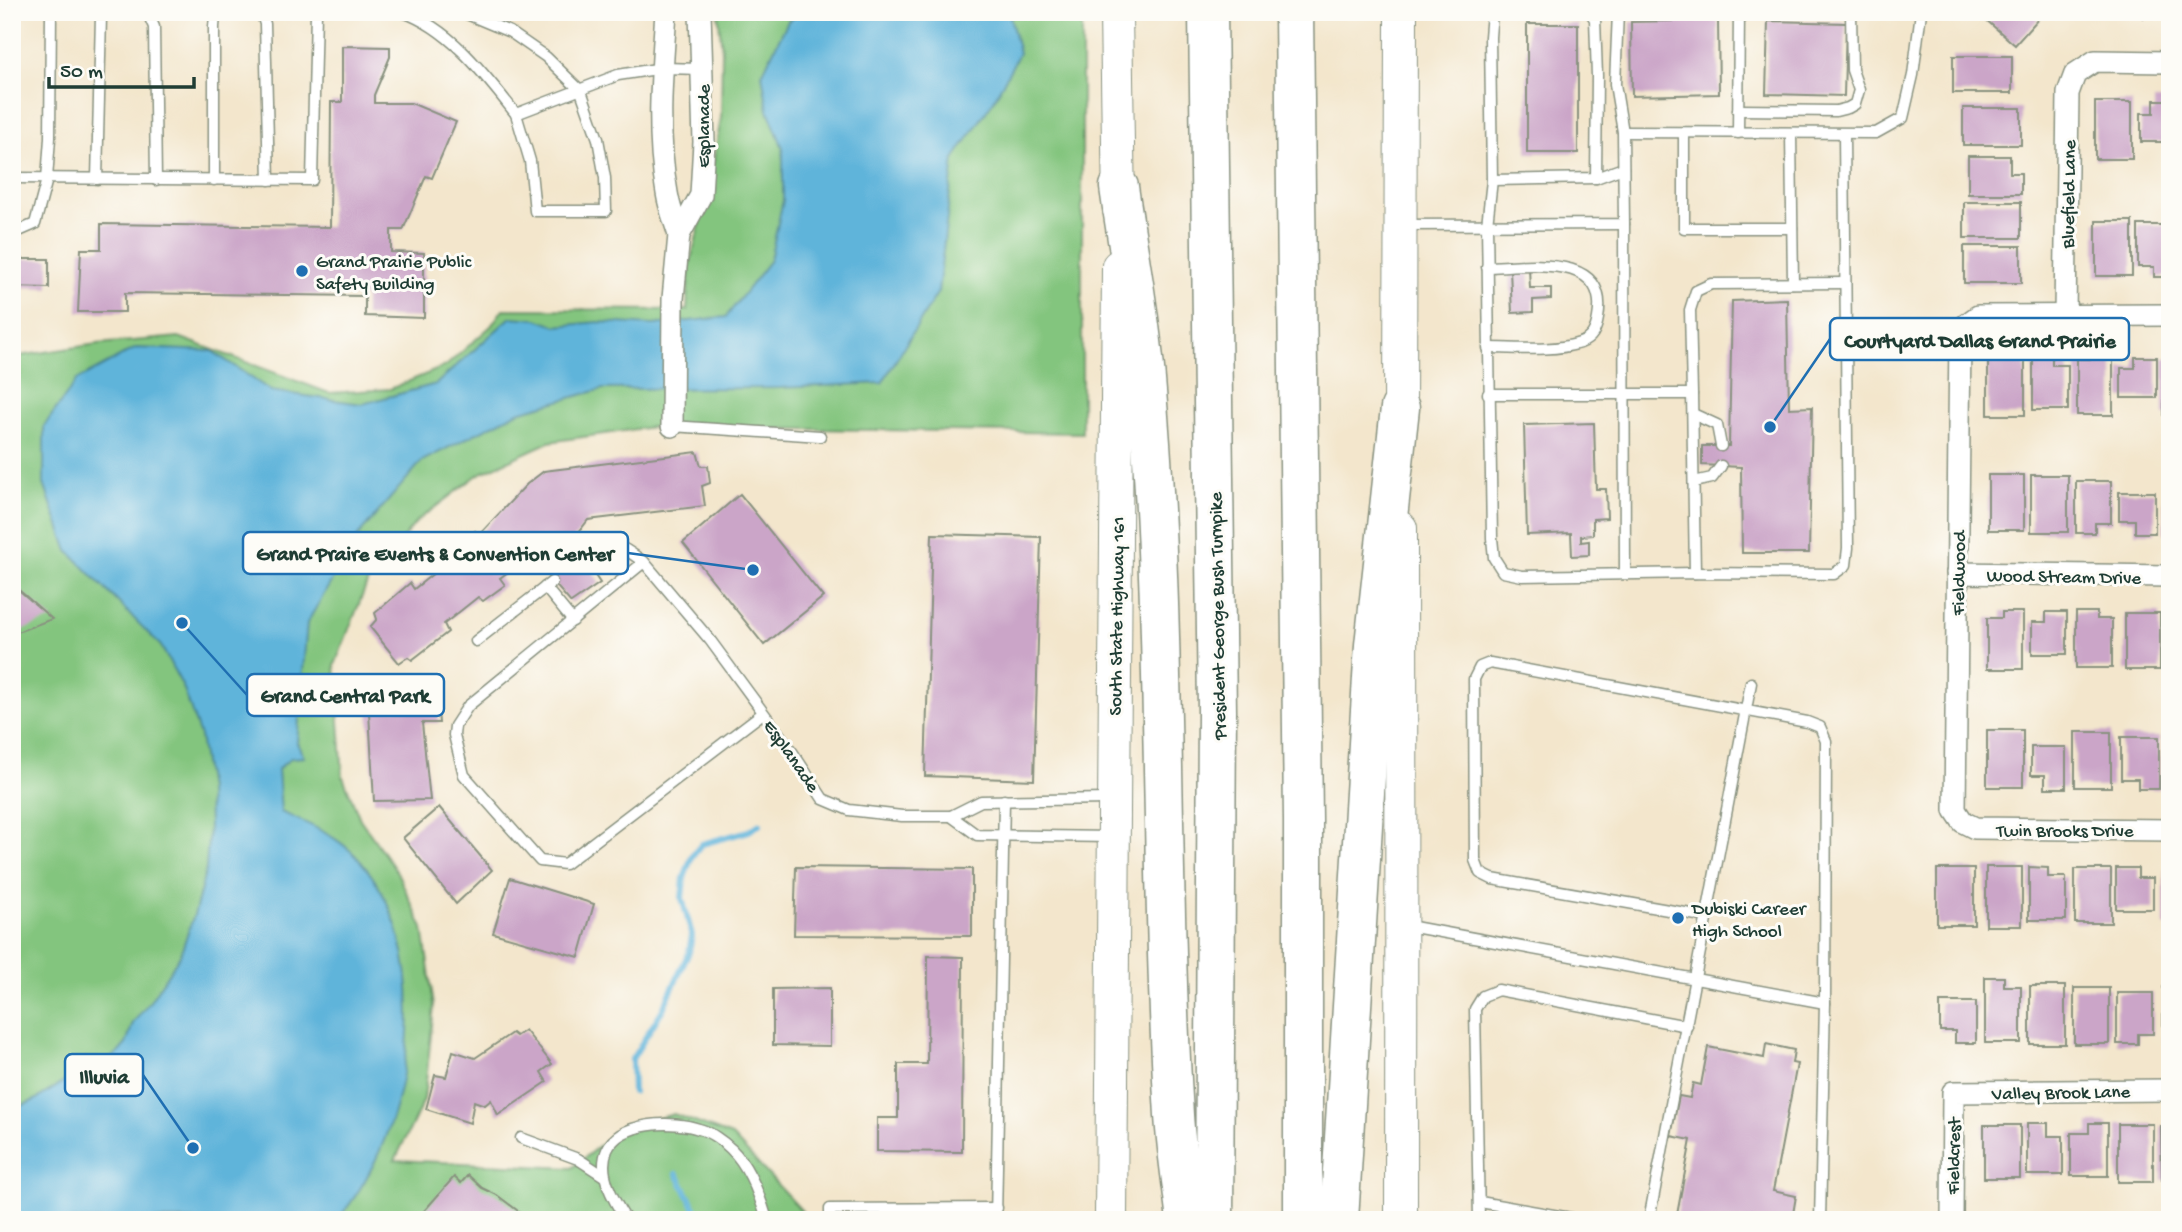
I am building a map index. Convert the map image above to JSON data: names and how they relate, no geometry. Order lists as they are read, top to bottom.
{
  "streets": {
    "highway": ["President George Bush Turnpike"],
    "main road": ["South State Highway 161"],
    "street": [
      "Esplanade",
      "Bluefield Lane",
      "Fieldwood",
      "Wood Stream Drive",
      "Twin Brooks Drive",
      "Valley Brook Lane",
      "Fieldcrest"
    ]
  },
  "crossings": [
    ["Bluefield Lane", "Fieldwood"],
    ["Fieldwood", "Wood Stream Drive"],
    ["Fieldwood", "Twin Brooks Drive"],
    ["Valley Brook Lane", "Fieldcrest"]
  ],
  "places": [
    "Grand Prairie Public Safety Building",
    "Courtyard Dallas Grand Prairie",
    "Grand Praire Events & Convention Center",
    "Grand Central Park",
    "Dubiski Career High School",
    "Illuvia"
  ],
  "scale_bar": "50 m"
}
